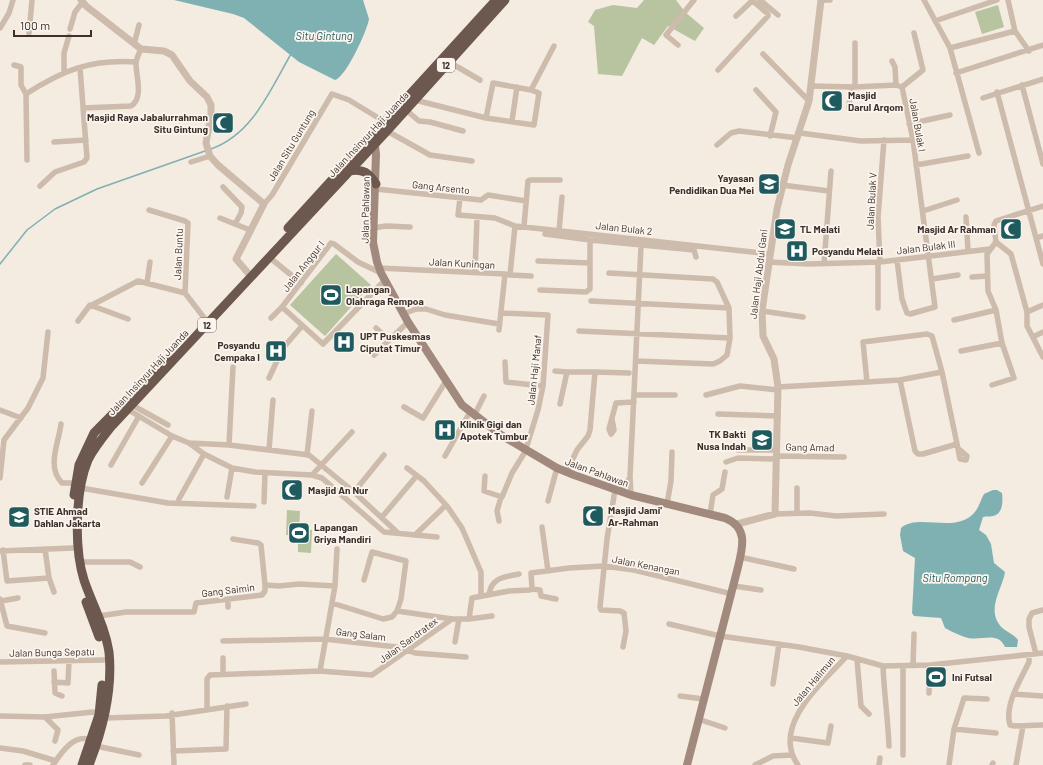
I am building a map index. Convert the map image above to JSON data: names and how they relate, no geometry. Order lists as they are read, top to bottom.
{
  "streets": {
    "highway": ["12", "Jalan Insinyur Haji Juanda"],
    "main road": ["Jalan Pahlawan"],
    "street": [
      "Jalan Bulak I",
      "Jalan Situ Guntung",
      "Gang Arsento",
      "Jalan Bulak V",
      "Jalan Bulak 2",
      "Jalan Bulak III",
      "Jalan Buntu",
      "Jalan Kuningan",
      "Jalan Anggur I",
      "Jalan Haji Abdul Gani",
      "Jalan Haji Manaf",
      "Gang Amad",
      "Jalan Kenangan",
      "Gang Saimin",
      "Gang Salam",
      "Jalan Sandratex",
      "Jalan Bunga Sepatu",
      "Jalan Halimun"
    ]
  },
  "crossings": [
    ["Jalan Bulak I", "Jalan Bulak III"],
    ["Jalan Insinyur Haji Juanda", "Jalan Situ Guntung"],
    ["Jalan Insinyur Haji Juanda", "Jalan Pahlawan"],
    ["Jalan Insinyur Haji Juanda", "Jalan Buntu"],
    ["Jalan Insinyur Haji Juanda", "Gang Saimin"],
    ["Jalan Insinyur Haji Juanda", "Jalan Bunga Sepatu"],
    ["Gang Arsento", "Jalan Pahlawan"],
    ["Gang Arsento", "Jalan Bulak 2"],
    ["Jalan Bulak V", "Jalan Bulak III"],
    ["Jalan Pahlawan", "Jalan Kuningan"],
    ["Jalan Pahlawan", "Jalan Anggur I"],
    ["Jalan Pahlawan", "Jalan Haji Manaf"],
    ["Jalan Bulak 2", "Jalan Haji Abdul Gani"],
    ["Jalan Bulak III", "Jalan Haji Abdul Gani"],
    ["Jalan Kuningan", "Jalan Anggur I"],
    ["Jalan Kuningan", "Jalan Haji Manaf"],
    ["Jalan Haji Abdul Gani", "Gang Amad"],
    ["Gang Salam", "Jalan Sandratex"]
  ],
  "water": ["Situ Gintung", "Situ Rompang"],
  "places": {
    "mosque": [
      "Masjid Darul Arqom",
      "Masjid Raya Jabalurrahman Situ Gintung",
      "Masjid Ar Rahman",
      "Masjid An Nur",
      "Masjid Jami' Ar-Rahman"
    ],
    "school or university": [
      "Yayasan Pendidikan Dua Mei",
      "TL Melati",
      "TK Bakti Nusa Indah",
      "STIE Ahmad Dahlan Jakarta"
    ],
    "hospital": [
      "Posyandu Melati",
      "UPT Puskesmas Ciputat Timur",
      "Posyandu Cempaka I",
      "Klinik Gigi dan Apotek Tumbur"
    ],
    "sports": ["Lapangan Olahraga Rempoa", "Lapangan Griya Mandiri", "Ini Futsal"]
  },
  "scale_bar": "100 m"
}
